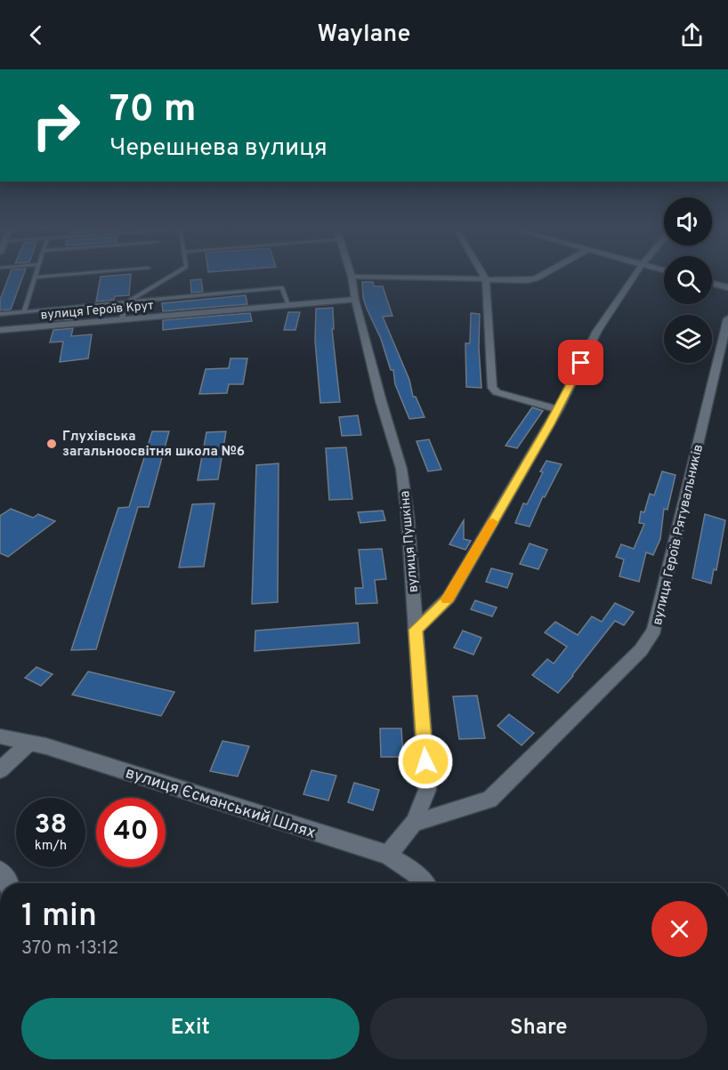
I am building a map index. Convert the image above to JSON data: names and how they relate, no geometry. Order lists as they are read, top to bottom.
{
  "streets": {
    "street": [
      "вулиця Героїв Крут",
      "вулиця Героїв Рятувальників",
      "вулиця Пушкіна",
      "вулиця Єсманський Шлях"
    ]
  },
  "crossings": [
    ["вулиця Героїв Крут", "вулиця Пушкіна"],
    ["вулиця Героїв Рятувальників", "вулиця Пушкіна"],
    ["вулиця Пушкіна", "вулиця Єсманський Шлях"]
  ],
  "places": ["Глухівська загальноосвітня школа №6"],
  "page": {
    "header": "Waylane",
    "turn": ["70 m", "Черешнева вулиця"],
    "speed": "38 km/h",
    "limit": "40",
    "heading": ["1 min", "370 m · 13:12"],
    "buttons": ["Exit", "Share"]
  }
}
